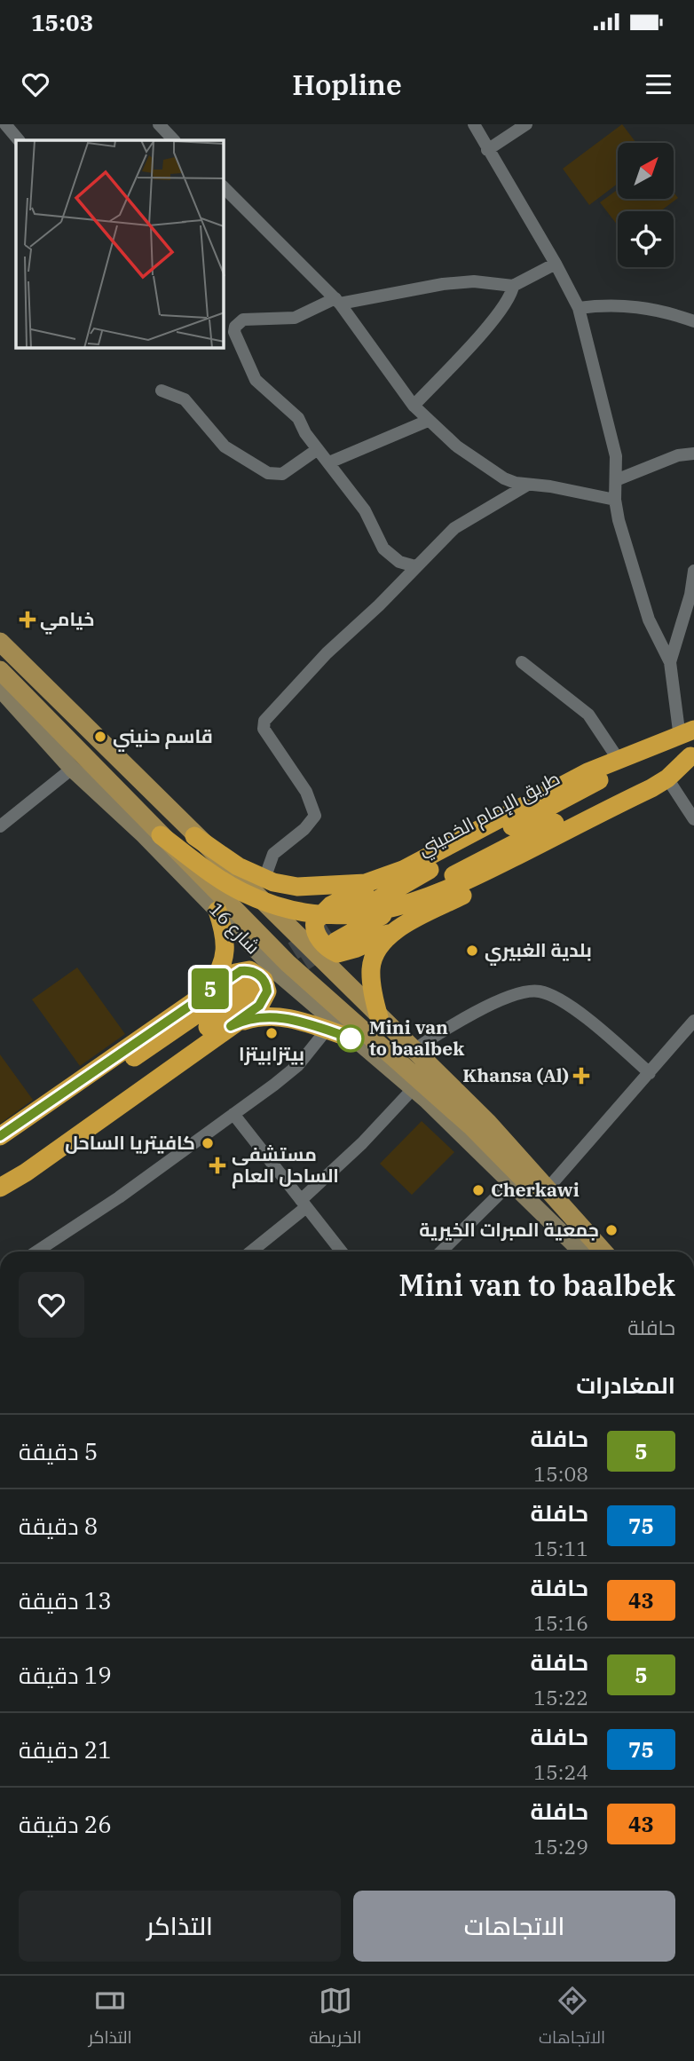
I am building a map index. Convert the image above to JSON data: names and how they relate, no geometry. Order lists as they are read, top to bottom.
{
  "streets": {
    "highway": ["طريق الإمام الخميني"],
    "main road": ["شارع 16"]
  },
  "places": {
    "health": ["خيامي", "Khansa (Al)", "مستشفى الساحل العام"],
    "other": [
      "قاسم حنيني",
      "بلدية الغبيري",
      "بيتزابيتزا",
      "Mini van to baalbek",
      "كافيتريا الساحل",
      "Cherkawi",
      "جمعية المبرات الخيرية"
    ]
  },
  "lines": ["bus line 5"],
  "north": "top right",
  "page": {
    "status": "15:03",
    "header": "Hopline",
    "on_map": "5",
    "heading": [
      ["Mini van to baalbek", "حافلة"],
      "المغادرات"
    ],
    "list": [
      {
        "mark": "5",
        "name": "حافلة",
        "note": "15:08",
        "value": "5 دقيقة"
      },
      {
        "mark": "75",
        "name": "حافلة",
        "note": "15:11",
        "value": "8 دقيقة"
      },
      {
        "mark": "43",
        "name": "حافلة",
        "note": "15:16",
        "value": "13 دقيقة"
      },
      {
        "mark": "5",
        "name": "حافلة",
        "note": "15:22",
        "value": "19 دقيقة"
      },
      {
        "mark": "75",
        "name": "حافلة",
        "note": "15:24",
        "value": "21 دقيقة"
      },
      {
        "mark": "43",
        "name": "حافلة",
        "note": "15:29",
        "value": "26 دقيقة"
      }
    ],
    "buttons": ["الاتجاهات", "التذاكر"],
    "tabs": ["الاتجاهات", "الخريطة", "التذاكر"]
  }
}
